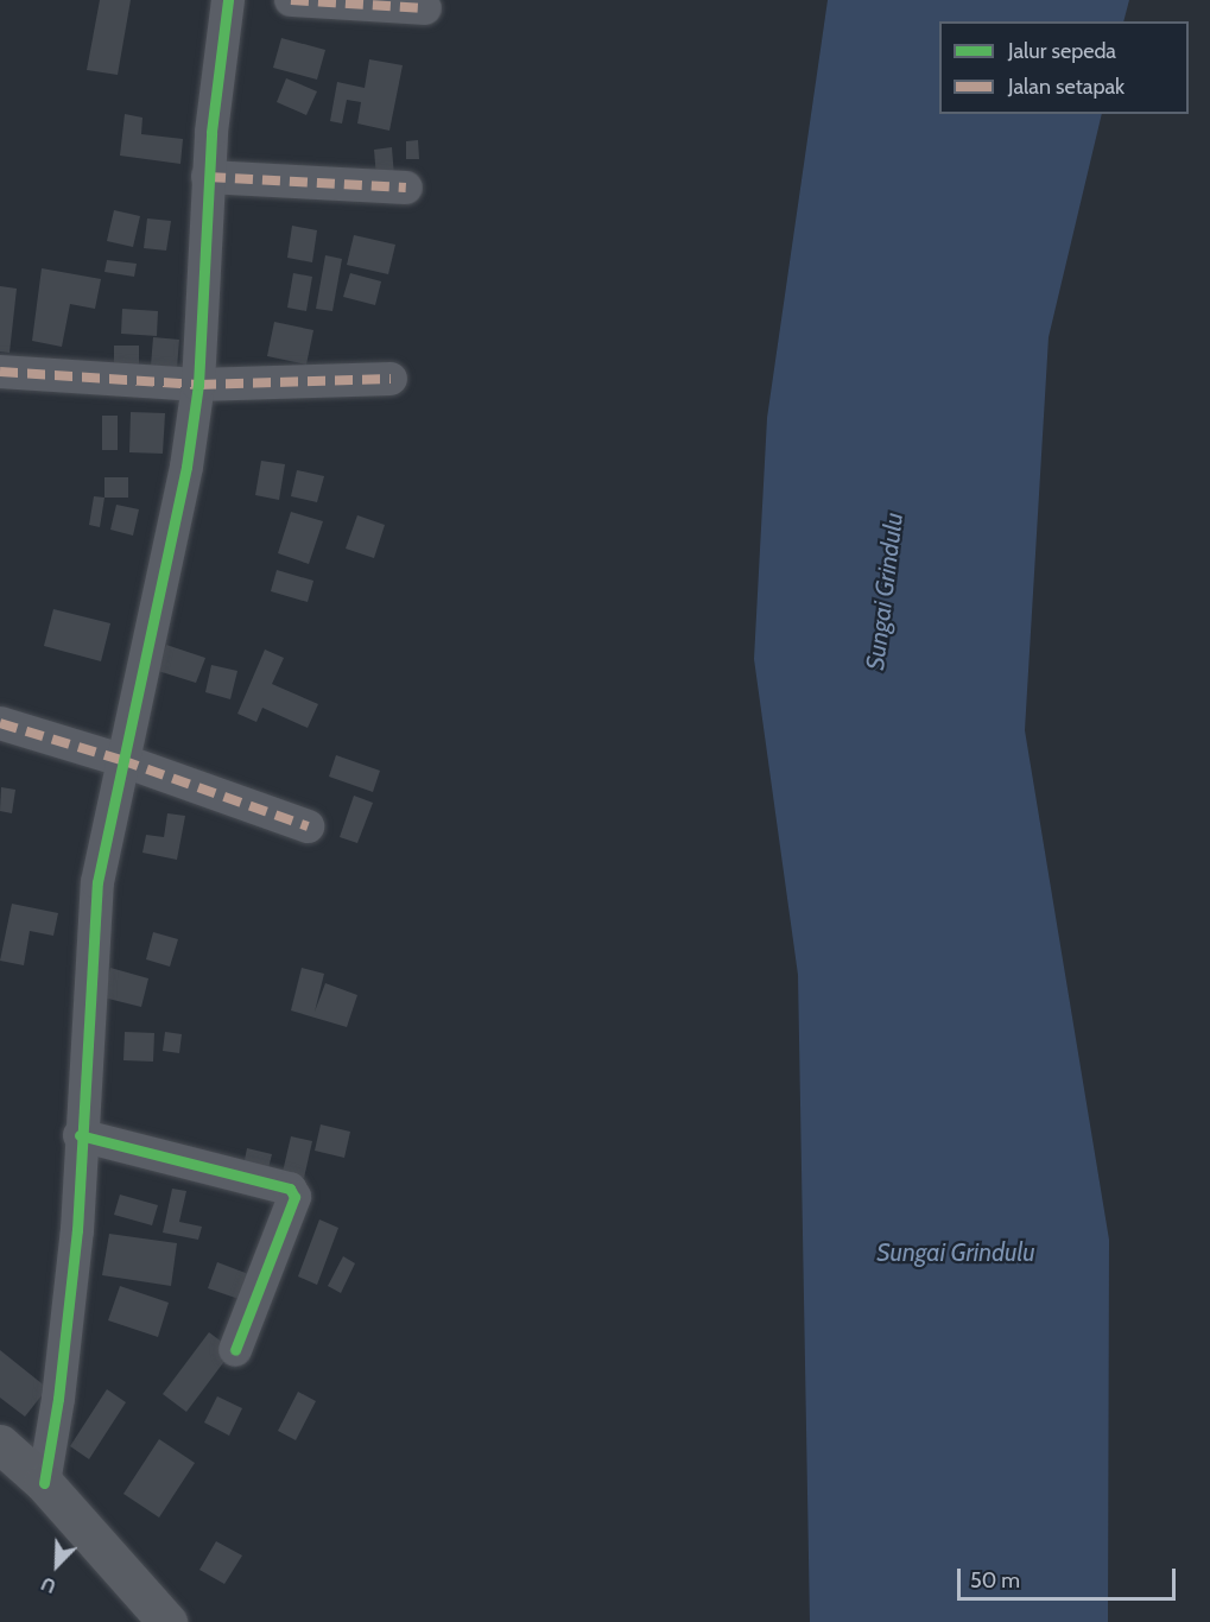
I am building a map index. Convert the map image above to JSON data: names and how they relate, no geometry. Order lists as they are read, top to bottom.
{
  "water": ["Sungai Grindulu"],
  "legend": ["Jalur sepeda", "Jalan setapak"],
  "scale_bar": "50 m",
  "north": "bottom left"
}
